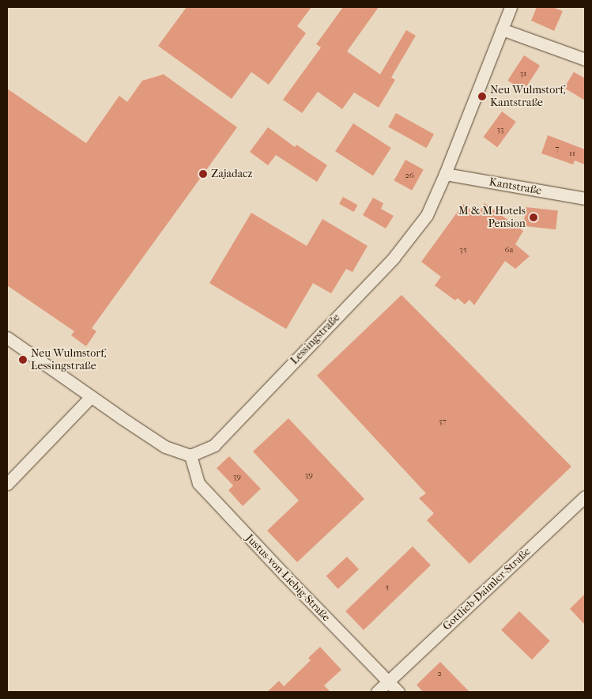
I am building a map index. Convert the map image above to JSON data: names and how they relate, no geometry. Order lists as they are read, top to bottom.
{
  "streets": {
    "street": [
      "Kantstraße",
      "Lessingstraße",
      "Justus-von-Liebig-Straße",
      "Gottlieb-Daimler-Straße"
    ]
  },
  "crossings": [
    ["Kantstraße", "Lessingstraße"],
    ["Lessingstraße", "Justus-von-Liebig-Straße"],
    ["Justus-von-Liebig-Straße", "Gottlieb-Daimler-Straße"]
  ],
  "places": [
    "Neu Wulmstorf, Kantstraße",
    "Zajadacz",
    "M & M Hotels Pension",
    "Neu Wulmstorf, Lessingstraße"
  ],
  "house_numbers": [
    "31",
    "33",
    "7",
    "11",
    "26",
    "35",
    "6a",
    "37",
    "39",
    "39",
    "5",
    "2"
  ]
}
